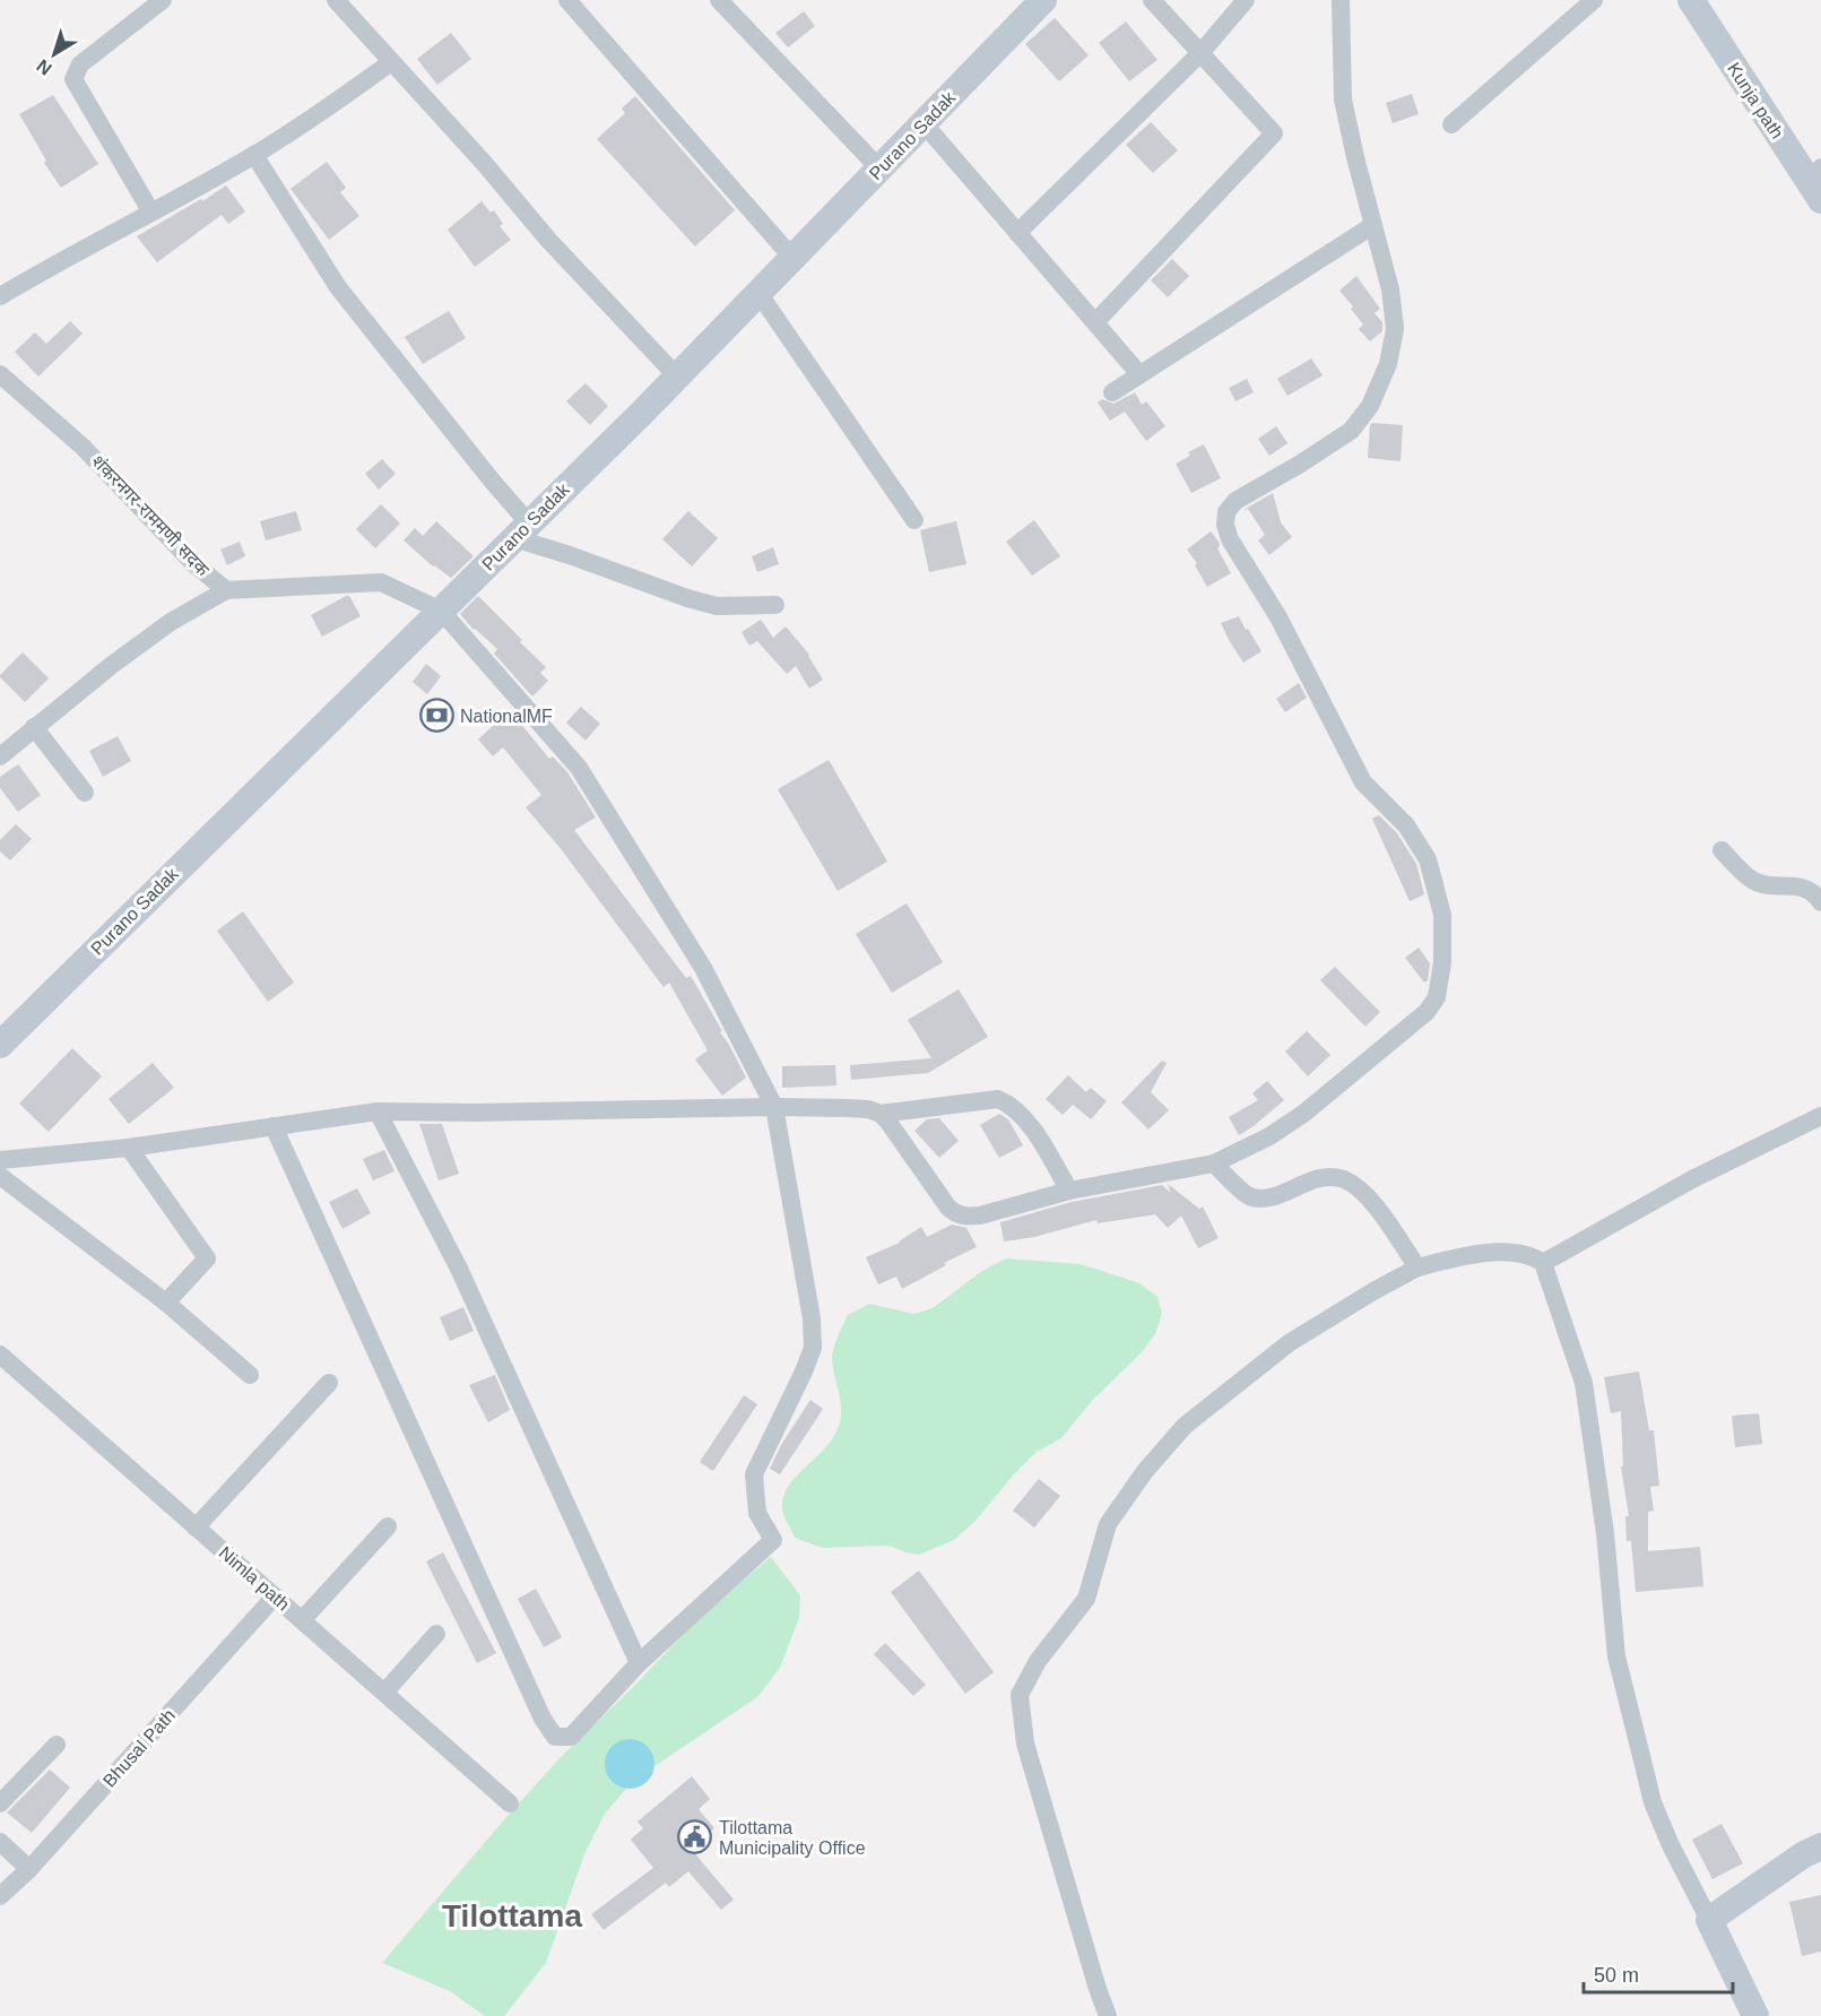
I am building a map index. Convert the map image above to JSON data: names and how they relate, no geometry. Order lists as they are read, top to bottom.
{
  "streets": {
    "main road": ["Kunja path", "Purano Sadak"],
    "street": ["शंकरनगर-राममणी सदक", "Nimla path", "Bhusal Path"]
  },
  "crossings": [
    ["Purano Sadak", "शंकरनगर-राममणी सदक"],
    ["Nimla path", "Bhusal Path"]
  ],
  "districts": ["Tilottama"],
  "places": {
    "bank": ["NationalMF"],
    "public building": ["Tilottama Municipality Office"]
  },
  "scale_bar": "50 m",
  "north": "bottom left"
}
